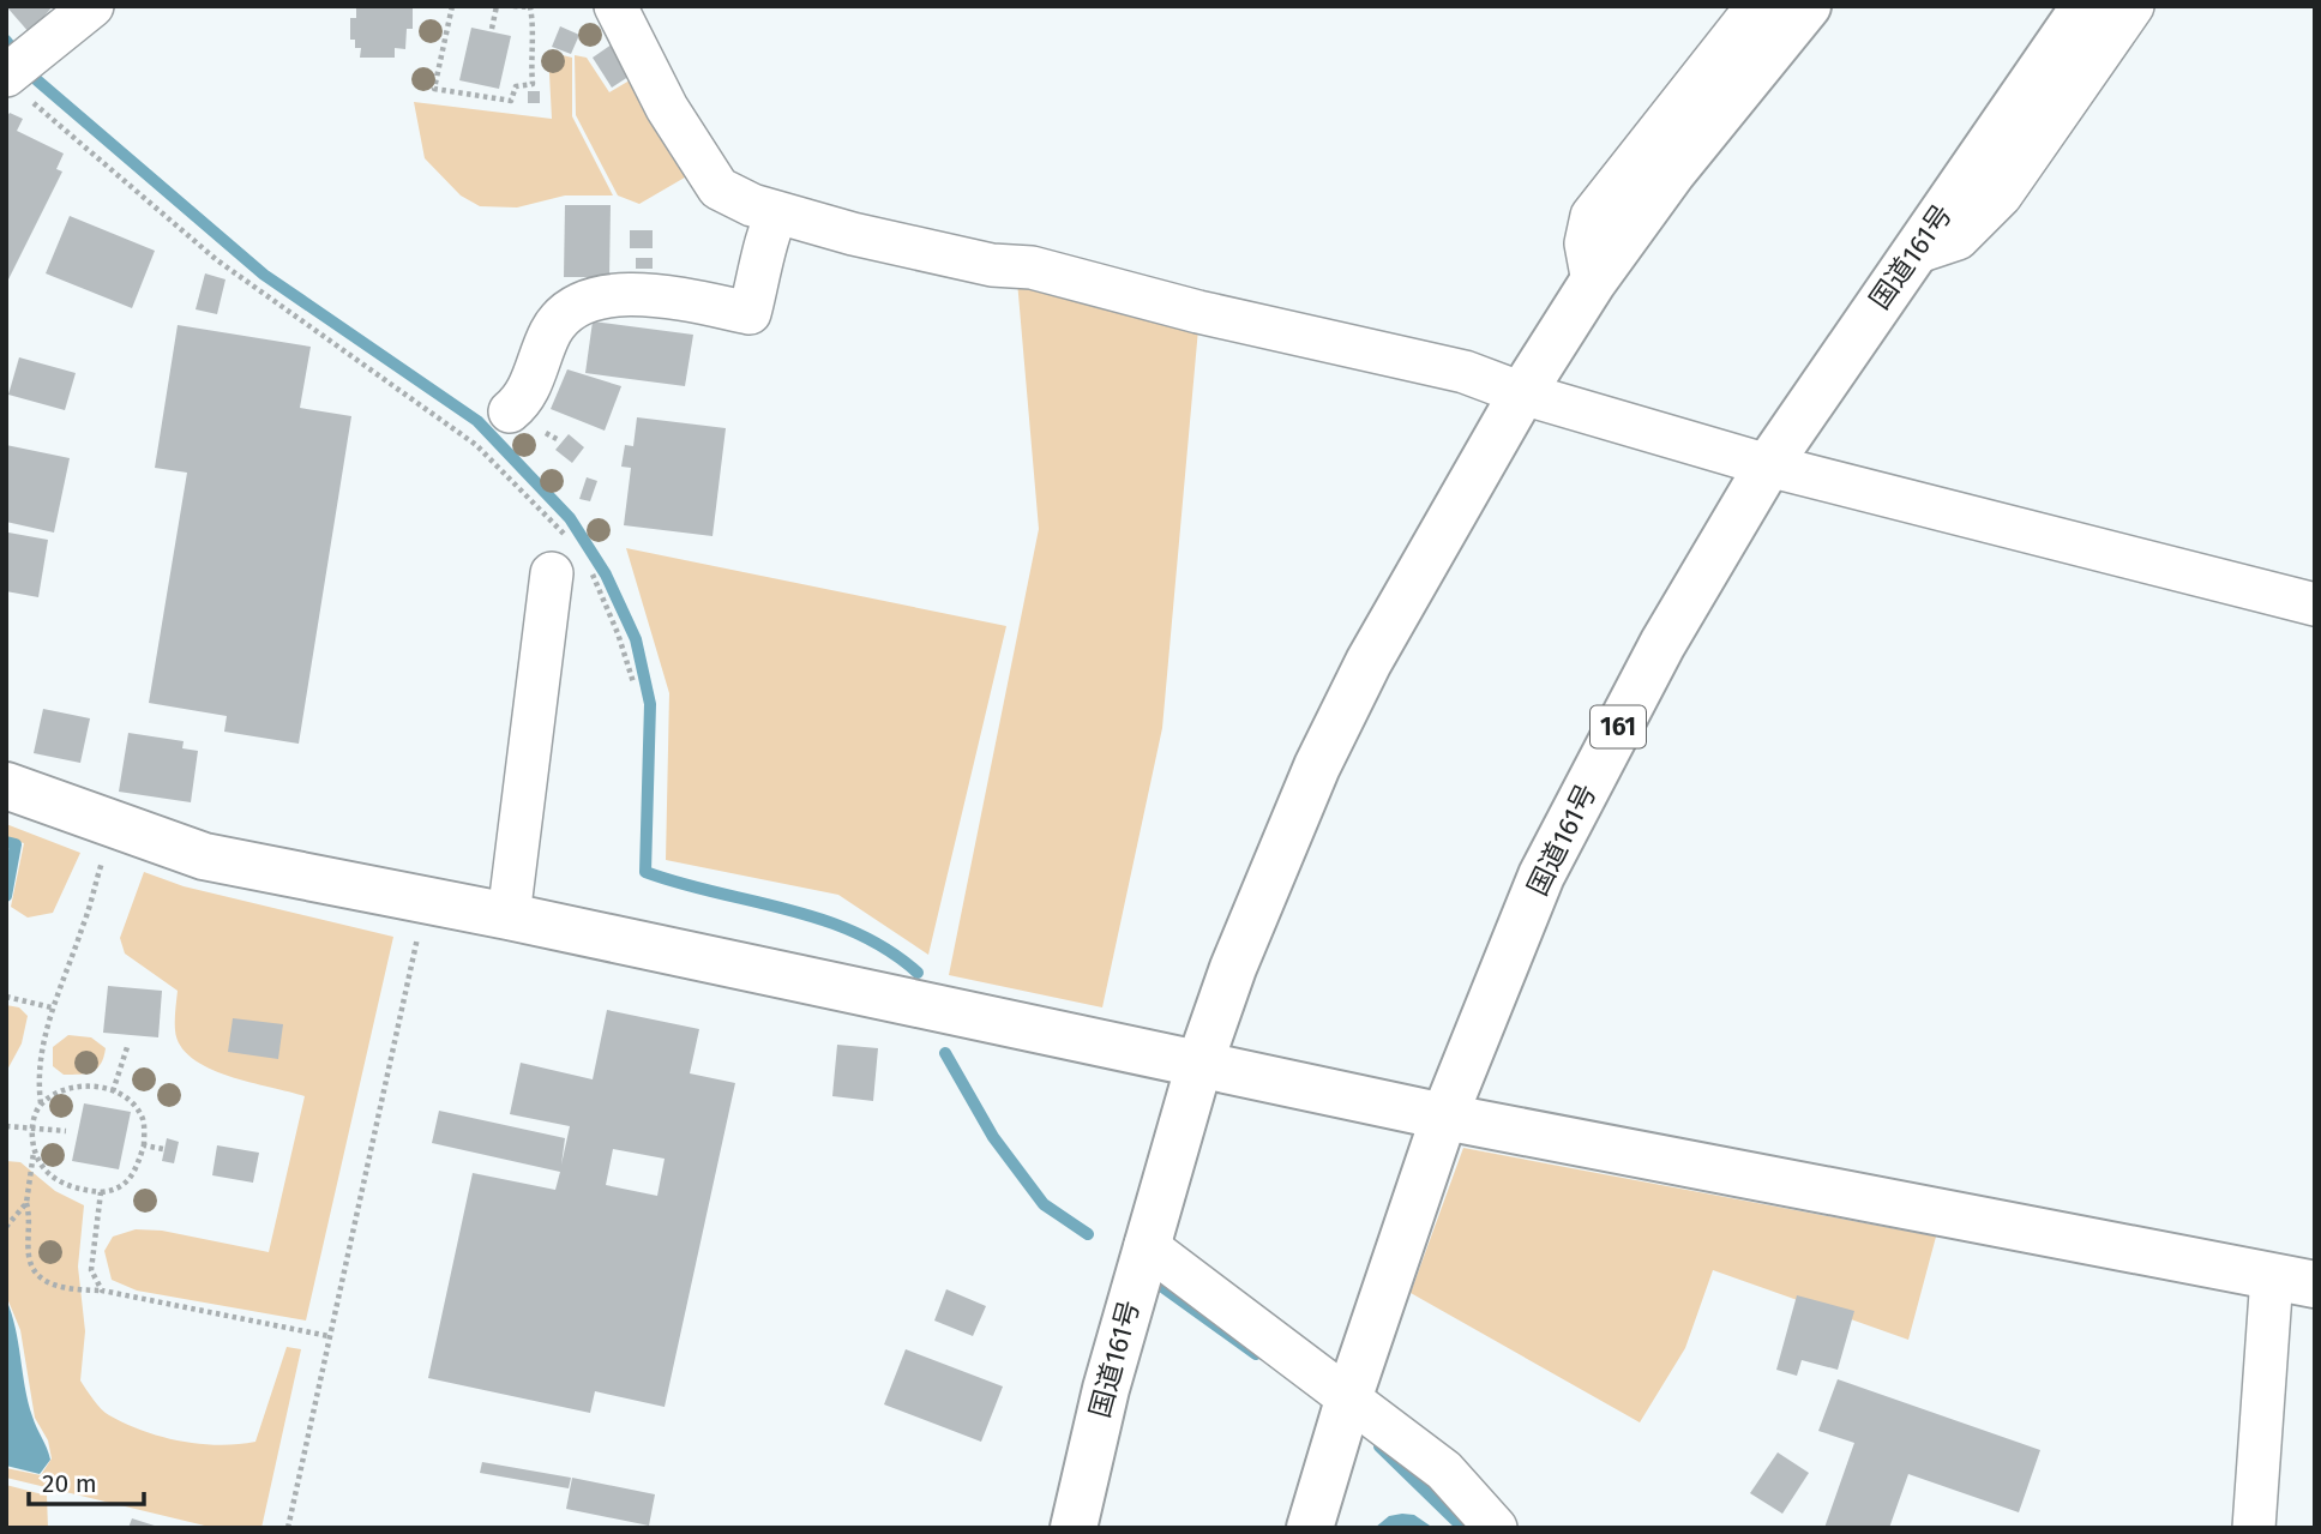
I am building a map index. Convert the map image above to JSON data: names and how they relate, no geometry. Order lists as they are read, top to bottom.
{
  "streets": {
    "main road": ["国道161号", "161"]
  },
  "scale_bar": "20 m"
}
